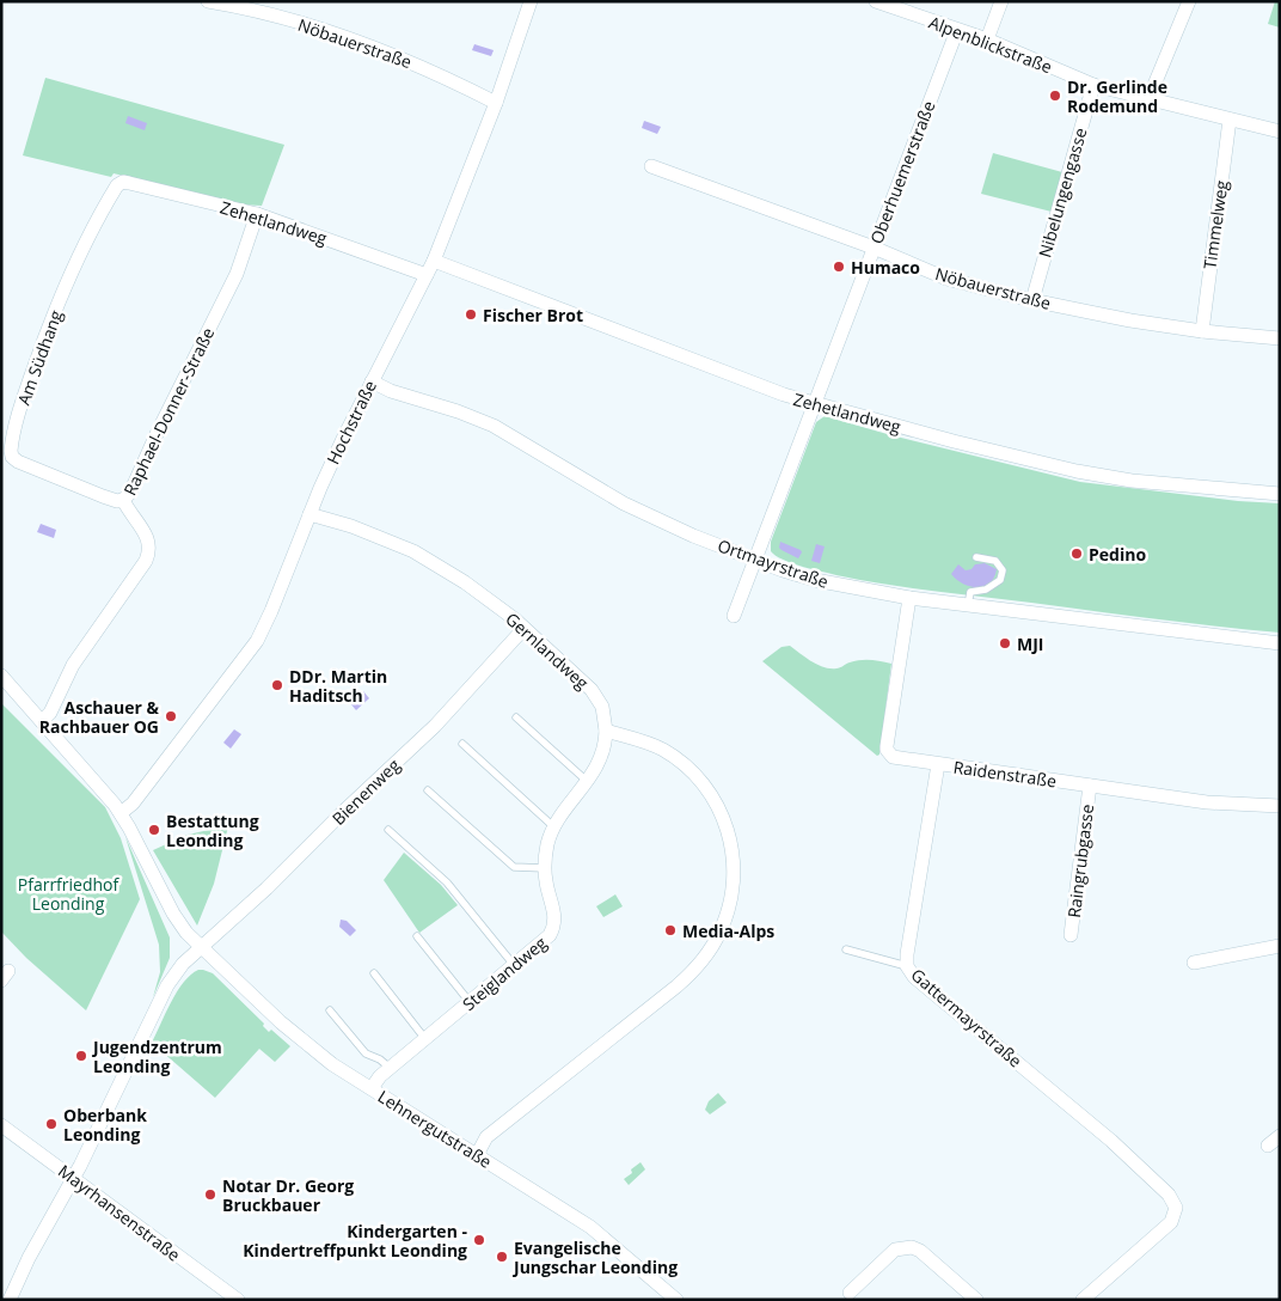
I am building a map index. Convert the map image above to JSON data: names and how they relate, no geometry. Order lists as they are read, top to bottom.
{
  "streets": {
    "street": [
      "Nöbauerstraße",
      "Alpenblickstraße",
      "Oberhuemerstraße",
      "Nibelungengasse",
      "Zehetlandweg",
      "Timmelweg",
      "Am Südhang",
      "Raphael-Donner-Straße",
      "Hochstraße",
      "Ortmayrstraße",
      "Gernlandweg",
      "Raidenstraße",
      "Bienenweg",
      "Raingrubgasse",
      "Steiglandweg",
      "Gattermayrstraße",
      "Lehnergutstraße",
      "Mayrhansenstraße"
    ]
  },
  "crossings": [
    ["Nöbauerstraße", "Oberhuemerstraße"],
    ["Nöbauerstraße", "Nibelungengasse"],
    ["Nöbauerstraße", "Timmelweg"],
    ["Nöbauerstraße", "Hochstraße"],
    ["Alpenblickstraße", "Oberhuemerstraße"],
    ["Alpenblickstraße", "Nibelungengasse"],
    ["Alpenblickstraße", "Timmelweg"],
    ["Oberhuemerstraße", "Zehetlandweg"],
    ["Oberhuemerstraße", "Ortmayrstraße"],
    ["Zehetlandweg", "Am Südhang"],
    ["Zehetlandweg", "Raphael-Donner-Straße"],
    ["Zehetlandweg", "Hochstraße"],
    ["Am Südhang", "Raphael-Donner-Straße"],
    ["Raphael-Donner-Straße", "Lehnergutstraße"],
    ["Hochstraße", "Ortmayrstraße"],
    ["Hochstraße", "Gernlandweg"],
    ["Hochstraße", "Lehnergutstraße"],
    ["Ortmayrstraße", "Raidenstraße"],
    ["Gernlandweg", "Bienenweg"],
    ["Gernlandweg", "Steiglandweg"],
    ["Raidenstraße", "Raingrubgasse"],
    ["Raidenstraße", "Gattermayrstraße"],
    ["Bienenweg", "Lehnergutstraße"],
    ["Bienenweg", "Mayrhansenstraße"],
    ["Steiglandweg", "Lehnergutstraße"]
  ],
  "parks": ["Pfarrfriedhof Leonding"],
  "places": [
    "Dr. Gerlinde Rodemund",
    "Humaco",
    "Fischer Brot",
    "Pedino",
    "MJI",
    "DDr. Martin Haditsch",
    "Aschauer & Rachbauer OG",
    "Bestattung Leonding",
    "Media-Alps",
    "Jugendzentrum Leonding",
    "Oberbank Leonding",
    "Notar Dr. Georg Bruckbauer",
    "Kindergarten - Kindertreffpunkt Leonding",
    "Evangelische Jungschar Leonding"
  ]
}
